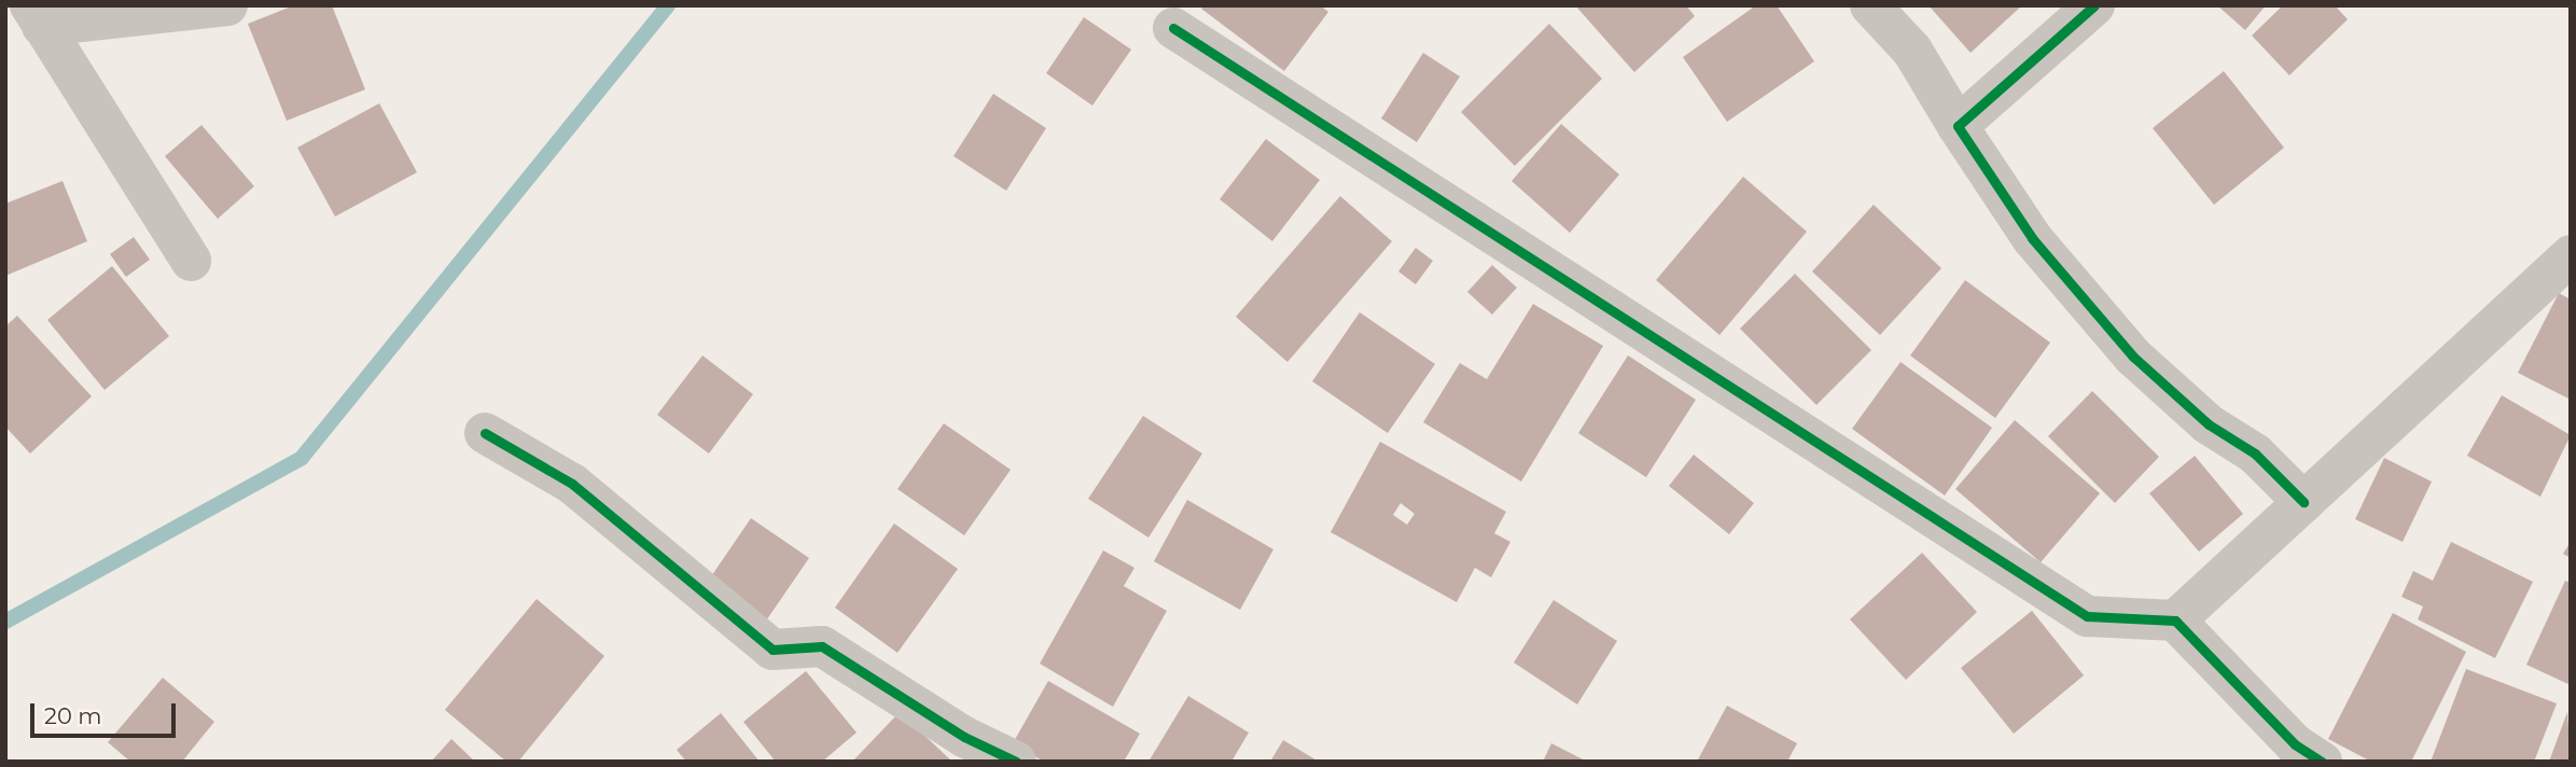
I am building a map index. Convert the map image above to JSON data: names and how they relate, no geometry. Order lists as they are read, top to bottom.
{
  "scale_bar": "20 m"
}
